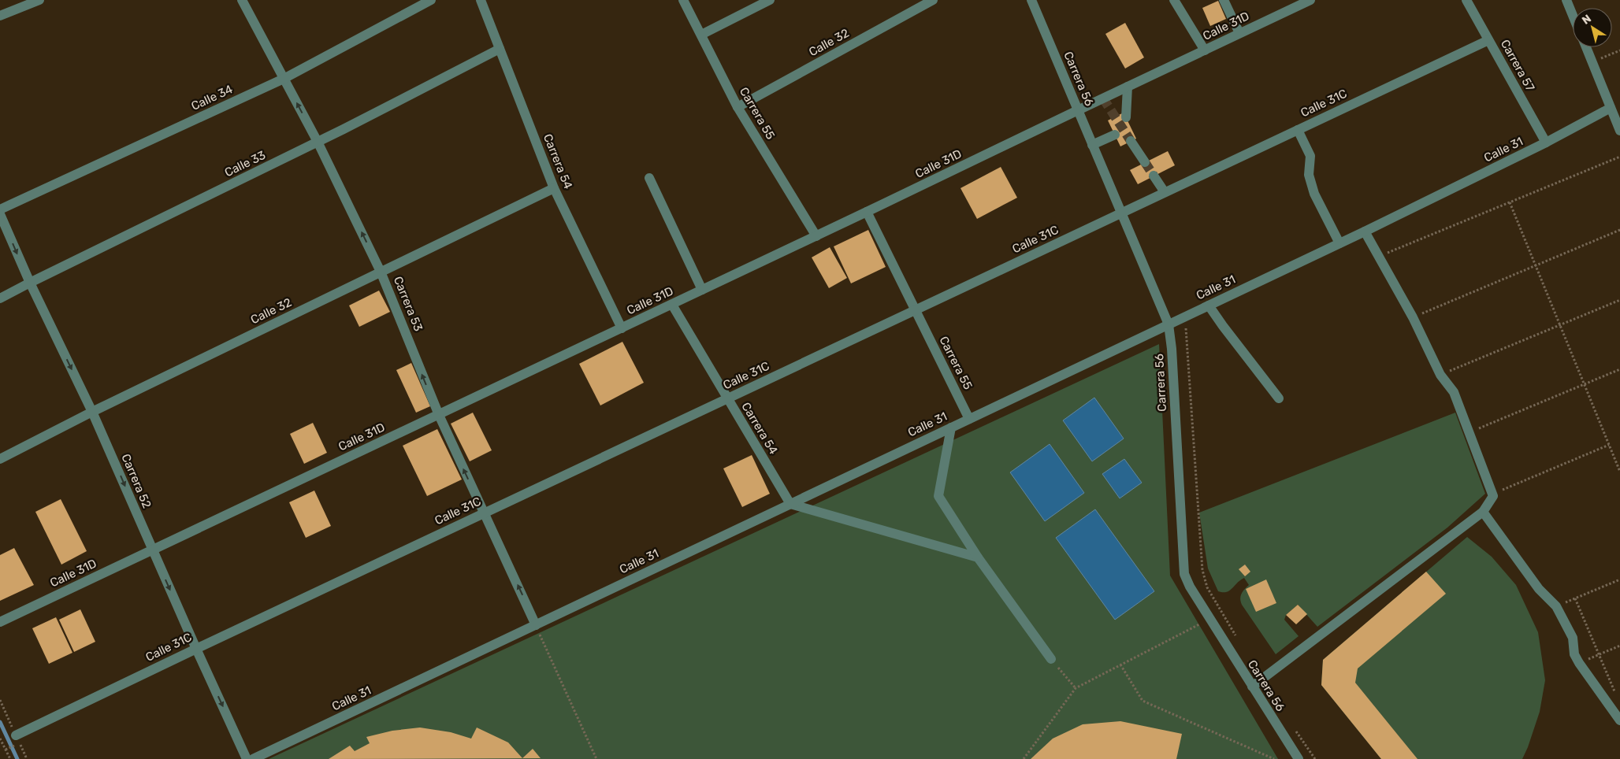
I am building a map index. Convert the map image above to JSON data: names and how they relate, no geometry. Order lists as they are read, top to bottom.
{
  "streets": {
    "street": [
      "Calle 31D",
      "Calle 32",
      "Carrera 57",
      "Carrera 56",
      "Calle 34",
      "Calle 31C",
      "Carrera 55",
      "Calle 31",
      "Carrera 54",
      "Calle 33",
      "Carrera 53",
      "Carrera 52"
    ]
  },
  "crossings": [
    ["Calle 31D", "Carrera 56"],
    ["Calle 31D", "Carrera 55"],
    ["Calle 31D", "Carrera 54"],
    ["Calle 31D", "Carrera 53"],
    ["Calle 31D", "Carrera 52"],
    ["Calle 32", "Carrera 55"],
    ["Calle 32", "Carrera 54"],
    ["Calle 32", "Carrera 53"],
    ["Calle 32", "Carrera 52"],
    ["Carrera 57", "Calle 31C"],
    ["Carrera 57", "Calle 31"],
    ["Carrera 56", "Calle 31C"],
    ["Carrera 56", "Calle 31"],
    ["Calle 34", "Carrera 53"],
    ["Calle 31C", "Carrera 55"],
    ["Calle 31C", "Carrera 54"],
    ["Calle 31C", "Carrera 53"],
    ["Calle 31C", "Carrera 52"],
    ["Carrera 55", "Calle 31"],
    ["Calle 31", "Carrera 54"],
    ["Calle 31", "Carrera 53"],
    ["Carrera 54", "Calle 33"],
    ["Calle 33", "Carrera 53"],
    ["Calle 33", "Carrera 52"]
  ],
  "one_way": ["Carrera 53", "Carrera 52"],
  "north": "top left"
}
